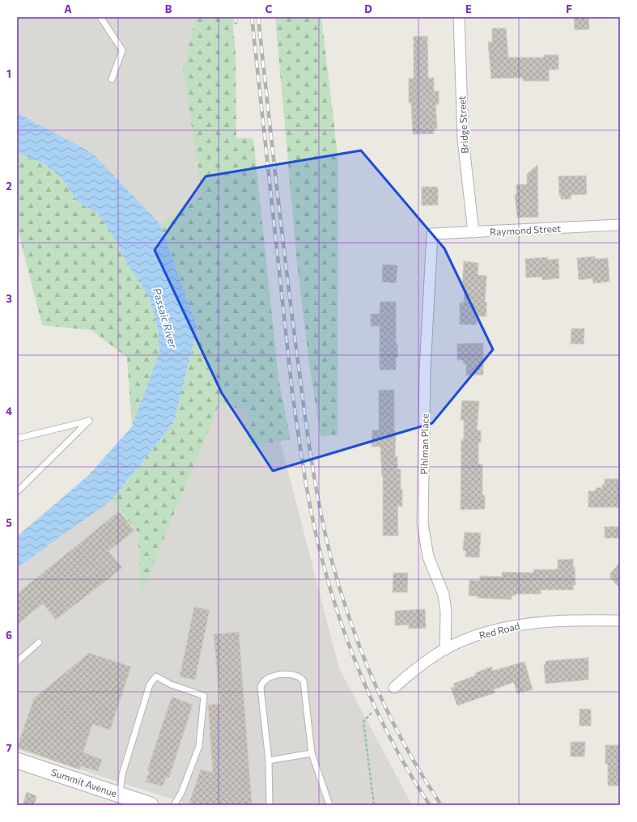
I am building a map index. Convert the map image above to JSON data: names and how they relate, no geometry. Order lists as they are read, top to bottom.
{
  "streets": {
    "street": [
      "Bridge Street",
      "Raymond Street",
      "Pihlman Place",
      "Red Road",
      "Summit Avenue"
    ]
  },
  "crossings": [
    ["Bridge Street", "Raymond Street"],
    ["Raymond Street", "Pihlman Place"],
    ["Pihlman Place", "Red Road"]
  ],
  "water": ["Passaic River"],
  "grid": {
    "columns": [
      "A",
      "B",
      "C",
      "D",
      "E",
      "F"
    ],
    "rows": [
      "1",
      "2",
      "3",
      "4",
      "5",
      "6",
      "7"
    ]
  }
}
